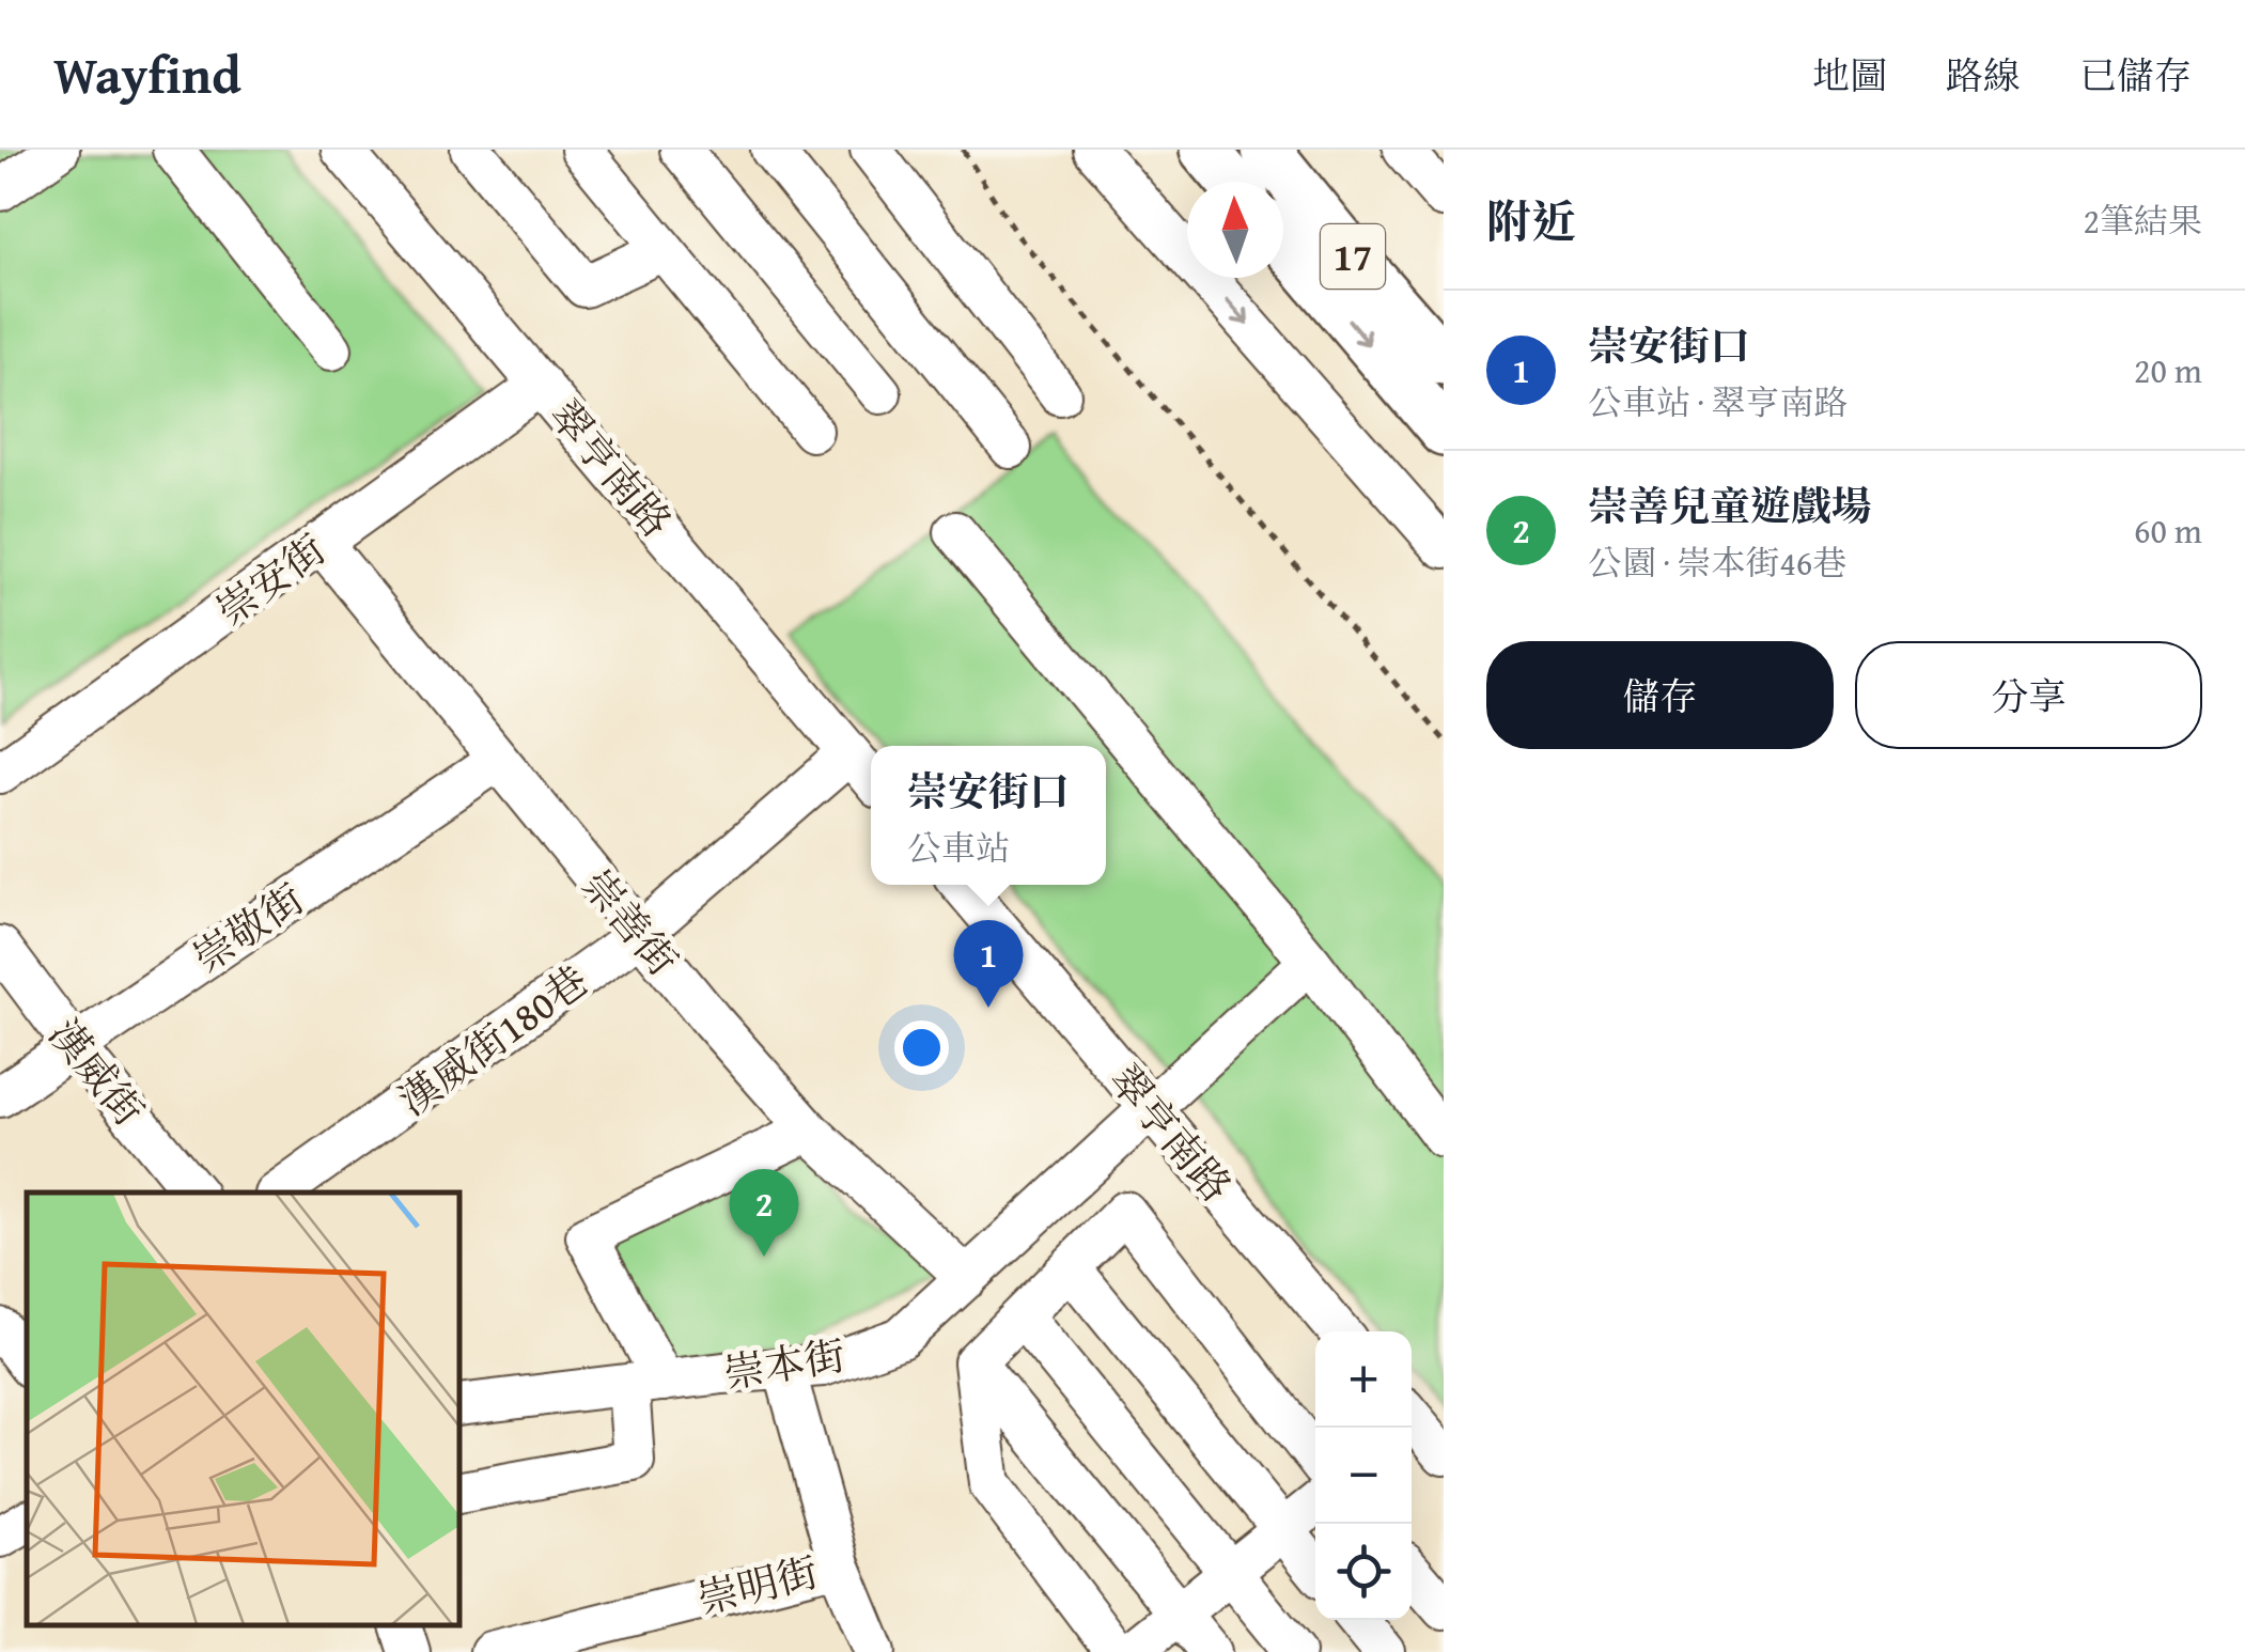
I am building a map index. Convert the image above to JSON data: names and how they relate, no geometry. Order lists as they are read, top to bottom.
{
  "streets": {
    "main road": ["17"],
    "street": [
      "翠亨南路",
      "崇安街",
      "崇善街",
      "崇敬街",
      "漢威街180巷",
      "漢威街",
      "崇本街",
      "崇明街"
    ]
  },
  "crossings": [
    ["翠亨南路", "崇安街"],
    ["翠亨南路", "漢威街180巷"],
    ["翠亨南路", "崇本街"],
    ["崇安街", "崇善街"],
    ["崇善街", "崇敬街"],
    ["崇善街", "漢威街180巷"],
    ["崇善街", "崇本街"],
    ["崇敬街", "漢威街"]
  ],
  "north": "top",
  "page": {
    "header": "Wayfind",
    "nav": ["地圖", "路線", "已儲存"],
    "heading": ["附近", "2筆結果"],
    "list": [
      {
        "mark": "1",
        "name": "崇安街口",
        "note": "公車站 · 翠亨南路",
        "value": "20 m"
      },
      {
        "mark": "2",
        "name": "崇善兒童遊戲場",
        "note": "公園 · 崇本街46巷",
        "value": "60 m"
      }
    ],
    "buttons": ["儲存", "分享"],
    "popup": ["崇安街口", "公車站"],
    "pins": ["1", "2"],
    "map_buttons": ["+", "−"]
  }
}
